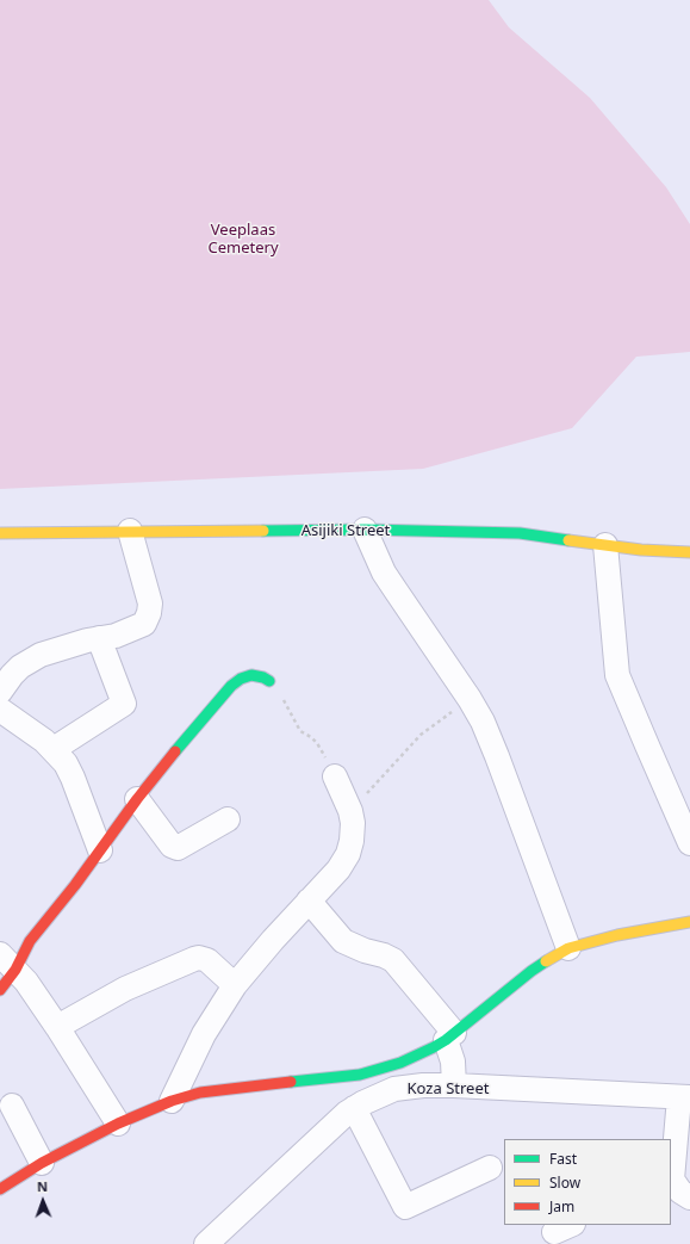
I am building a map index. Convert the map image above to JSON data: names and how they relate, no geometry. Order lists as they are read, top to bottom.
{
  "streets": {
    "street": ["Asijiki Street", "Koza Street"]
  },
  "parks": ["Veeplaas Cemetery"],
  "legend": ["Fast", "Slow", "Jam"],
  "north": "top"
}
